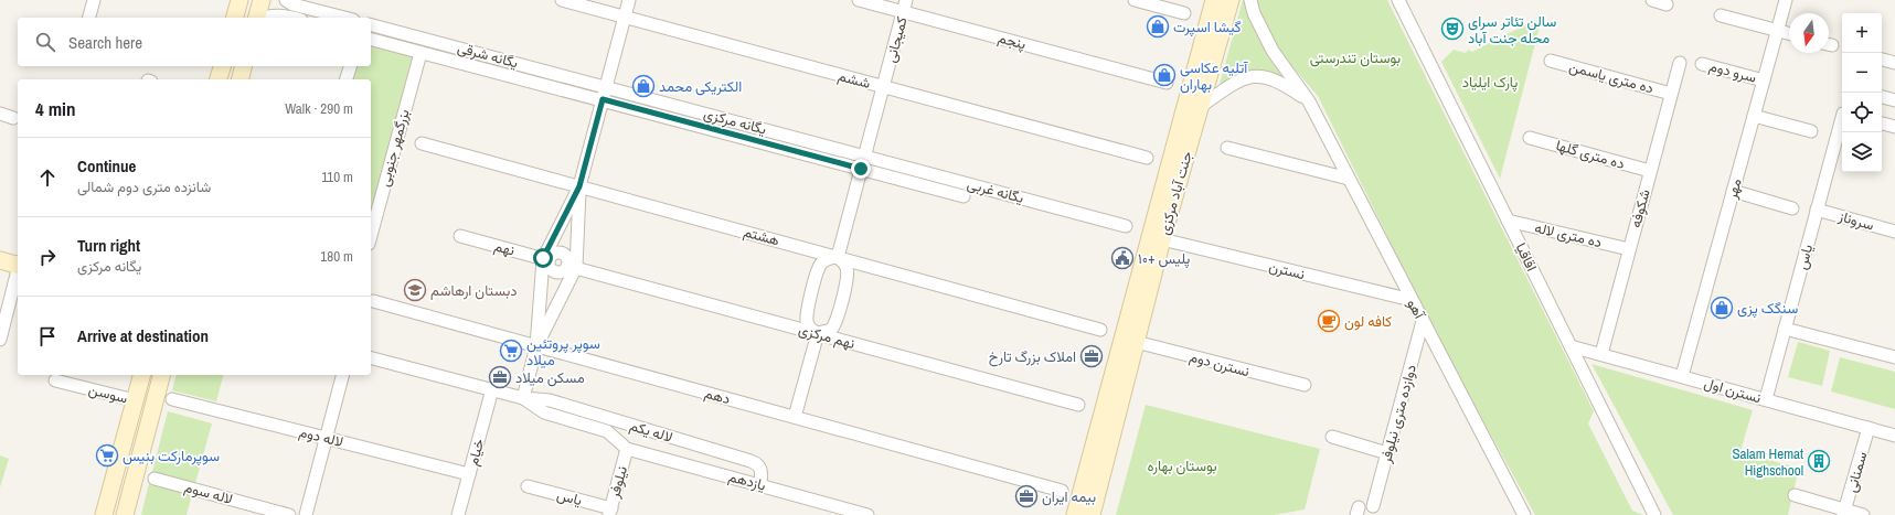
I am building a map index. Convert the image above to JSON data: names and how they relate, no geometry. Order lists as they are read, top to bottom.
{
  "streets": {
    "main road": ["جنت آباد مرکزی"],
    "street": [
      "کمیجانی",
      "پنجم",
      "یگانه شرقی",
      "سرو دوم",
      "ده متری یاسمن",
      "ششم",
      "یگانه مرکزی",
      "بزرگمهر جنوبی",
      "ده متری گلها",
      "مهر",
      "یگانه غربی",
      "شکوفه",
      "سروناز",
      "ده متری لاله",
      "هشتم",
      "نهم",
      "اقاقیا",
      "یاس",
      "نسترن",
      "آهو",
      "نهم مرکزی",
      "نسترن دوم",
      "نسترن اول",
      "سوسن",
      "دهم",
      "دوازده متری نیلوفر",
      "لاله یکم",
      "لاله دوم",
      "خیام",
      "سمنانی",
      "یازدهم",
      "نیلوفر",
      "لاله سوم"
    ]
  },
  "crossings": [
    ["کمیجانی", "پنجم"],
    ["کمیجانی", "ششم"],
    ["کمیجانی", "یگانه مرکزی"],
    ["کمیجانی", "یگانه غربی"],
    ["کمیجانی", "هشتم"],
    ["یگانه شرقی", "یگانه مرکزی"],
    ["یگانه شرقی", "بزرگمهر جنوبی"],
    ["سرو دوم", "مهر"],
    ["ده متری یاسمن", "شکوفه"],
    ["یگانه مرکزی", "یگانه غربی"],
    ["ده متری گلها", "شکوفه"],
    ["مهر", "نسترن اول"],
    ["جنت آباد مرکزی", "نسترن"],
    ["جنت آباد مرکزی", "نسترن دوم"],
    ["شکوفه", "ده متری لاله"],
    ["شکوفه", "نسترن اول"],
    ["سروناز", "یاس"],
    ["ده متری لاله", "اقاقیا"],
    ["اقاقیا", "نسترن اول"],
    ["یاس", "نسترن اول"],
    ["یاس", "نیلوفر"],
    ["نسترن", "آهو"],
    ["آهو", "دوازده متری نیلوفر"],
    ["نسترن اول", "سمنانی"],
    ["لاله یکم", "خیام"],
    ["لاله یکم", "یازدهم"],
    ["لاله یکم", "نیلوفر"],
    ["لاله دوم", "خیام"],
    ["یازدهم", "نیلوفر"]
  ],
  "parks": ["بوستان تندرستی", "پارک ایلیاد", "بوستان بهاره"],
  "places": {
    "shop": [
      "گیشا اسپرت",
      "آتلیه عکاسی بهاران",
      "الکتریکی محمد",
      "سنگک پزی"
    ],
    "theatre": ["سالن تئاتر سرای محله جنت آباد"],
    "public building": ["پلیس +۱۰"],
    "school or university": ["دبستان ارهاشم"],
    "cafe": ["کافه لون"],
    "supermarket": ["سوپر پروتئین میلاد", "سوپرمارکت بنیس"],
    "office": ["املاک بزرگ تارخ", "مسکن میلاد", "بیمه ایران"],
    "building": ["Salam Hemat Highschool"]
  },
  "north": "bottom",
  "page": {
    "map_buttons": ["+", "−"],
    "search": "Search here",
    "heading": ["4 min", "Walk · 290 m"],
    "list": [
      ["Continue", "شانزده متری دوم شمالی", "110 m"],
      ["Turn right", "یگانه مرکزی", "180 m"],
      "Arrive at destination"
    ]
  }
}
